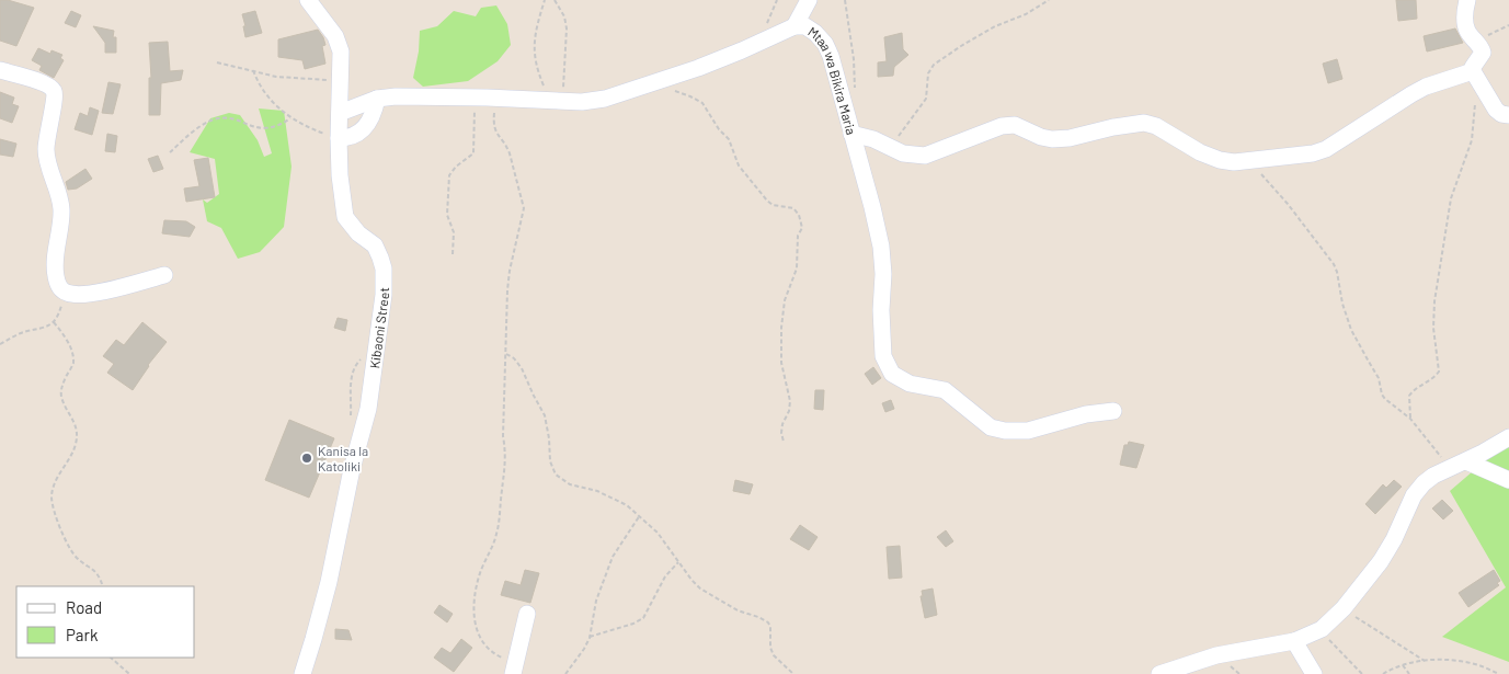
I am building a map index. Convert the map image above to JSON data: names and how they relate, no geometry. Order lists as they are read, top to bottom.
{
  "streets": {
    "street": ["Mtaa wa Bikira Maria", "Kibaoni Street"]
  },
  "crossings": [
    ["Mtaa wa Bikira Maria", "Kibaoni Street"]
  ],
  "places": ["Kanisa la Katoliki"],
  "legend": ["Road", "Park"]
}
